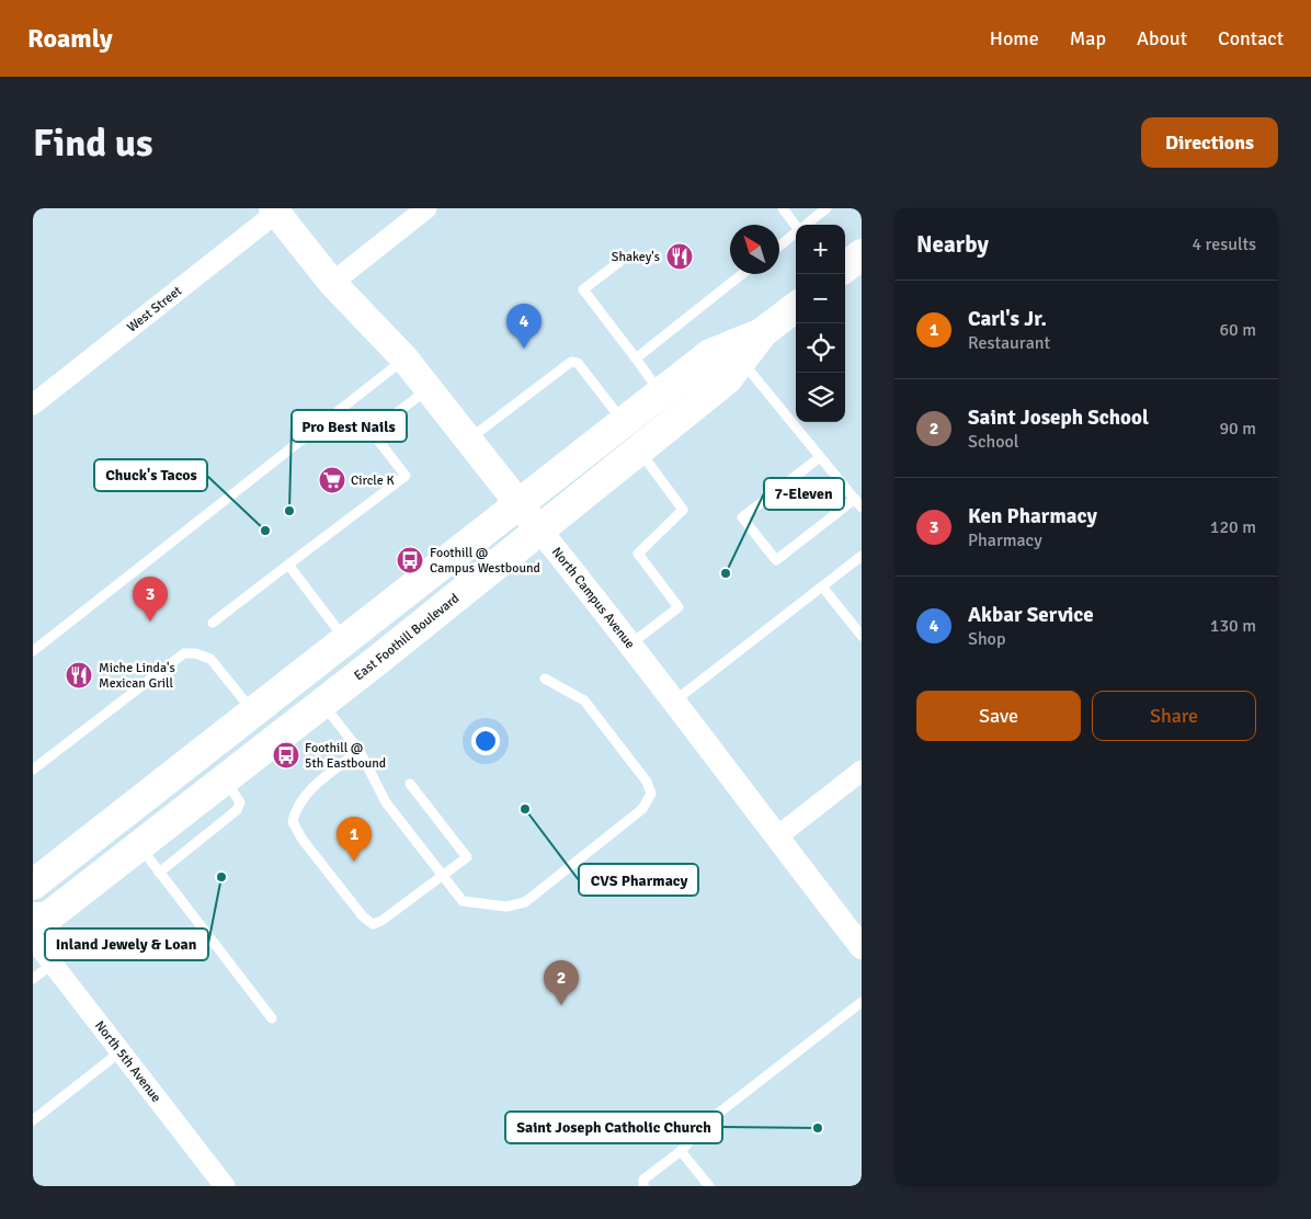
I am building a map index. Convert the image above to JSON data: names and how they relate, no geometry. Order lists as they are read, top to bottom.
{
  "streets": {
    "main road": ["North Campus Avenue", "East Foothill Boulevard"],
    "street": ["West Street", "North 5th Avenue"]
  },
  "crossings": [
    ["West Street", "North Campus Avenue"],
    ["North Campus Avenue", "East Foothill Boulevard"]
  ],
  "places": {
    "restaurant": ["Shakey's", "Miche Linda's Mexican Grill"],
    "supermarket": ["Circle K"],
    "other": [
      "Pro Best Nails",
      "Chuck's Tacos",
      "7-Eleven",
      "CVS Pharmacy",
      "Inland Jewely & Loan",
      "Saint Joseph Catholic Church"
    ],
    "bus stop": ["Foothill @ Campus Westbound", "Foothill @ 5th Eastbound"]
  },
  "north": "top left",
  "page": {
    "header": "Roamly",
    "nav": [
      "Home",
      "Map",
      "About",
      "Contact"
    ],
    "buttons": [
      "Directions",
      ["Save", "Share"]
    ],
    "title": "Find us",
    "heading": ["Nearby", "4 results"],
    "map_buttons": ["+", "−"],
    "list": [
      {
        "mark": "1",
        "name": "Carl's Jr.",
        "note": "Restaurant",
        "value": "60 m"
      },
      {
        "mark": "2",
        "name": "Saint Joseph School",
        "note": "School",
        "value": "90 m"
      },
      {
        "mark": "3",
        "name": "Ken Pharmacy",
        "note": "Pharmacy",
        "value": "120 m"
      },
      {
        "mark": "4",
        "name": "Akbar Service",
        "note": "Shop",
        "value": "130 m"
      }
    ],
    "pins": [
      "4",
      "3",
      "1",
      "2"
    ]
  }
}
